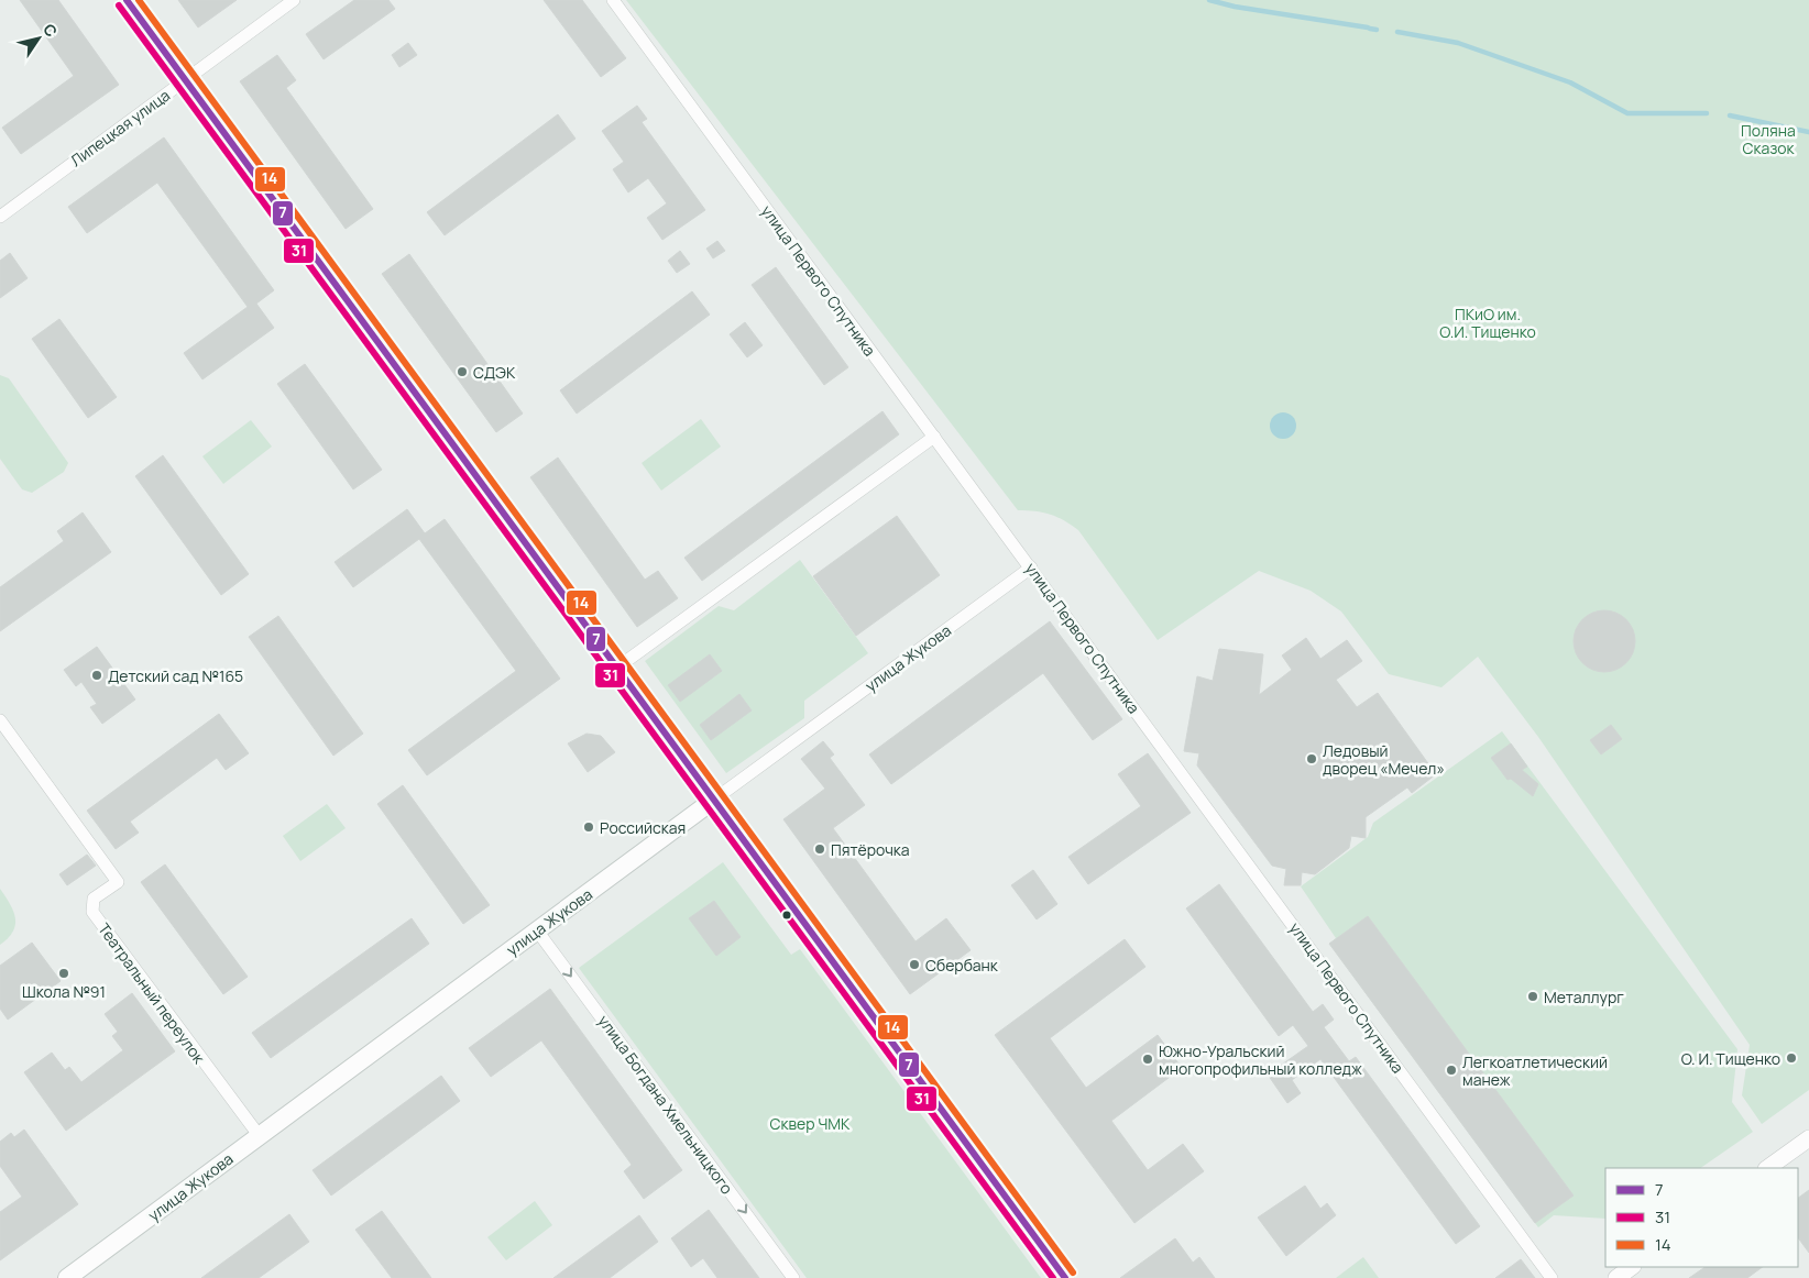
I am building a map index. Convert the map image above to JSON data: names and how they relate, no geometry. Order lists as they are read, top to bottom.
{
  "streets": {
    "main road": ["улица Жукова"],
    "street": [
      "Липецкая улица",
      "улица Первого Спутника",
      "Театральный переулок",
      "улица Богдана Хмельницкого"
    ]
  },
  "crossings": [
    ["улица Первого Спутника", "улица Жукова"],
    ["улица Жукова", "Театральный переулок"],
    ["улица Жукова", "улица Богдана Хмельницкого"]
  ],
  "one_way": ["улица Богдана Хмельницкого"],
  "parks": ["Поляна Сказок", "ПКиО им. О.И. Тищенко", "Сквер ЧМК"],
  "places": [
    "СДЭК",
    "Детский сад №165",
    "Ледовый дворец «Мечел»",
    "Российская",
    "Пятёрочка",
    "Сбербанк",
    "Школа №91",
    "Металлург",
    "О. И. Тищенко",
    "Южно-Уральский многопрофильный колледж",
    "Легкоатлетический манеж"
  ],
  "lines": ["transit line 7", "transit line 14", "transit line 31"],
  "legend": ["7", "31", "14"],
  "north": "top right"
}
